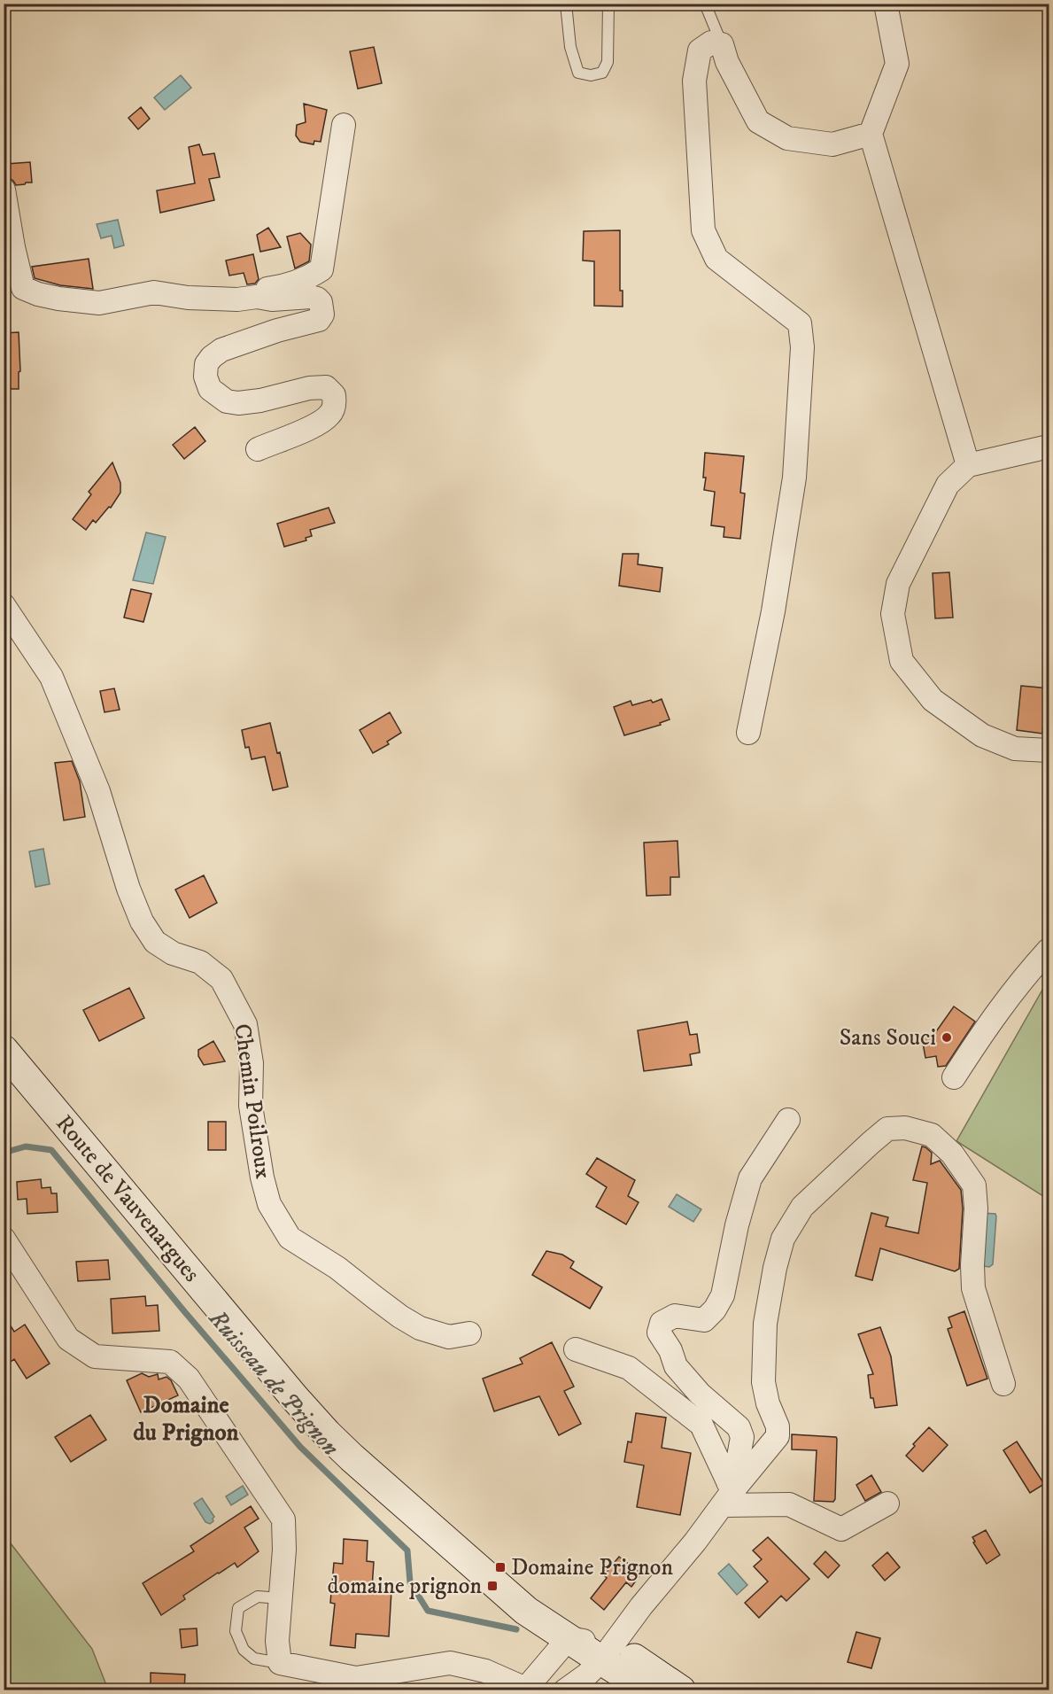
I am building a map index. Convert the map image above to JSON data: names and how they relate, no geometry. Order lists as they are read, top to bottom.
{
  "streets": {
    "main road": ["Route de Vauvenargues"],
    "street": ["Chemin Poilroux"]
  },
  "districts": ["Domaine du Prignon"],
  "water": ["Ruisseau de Prignon"],
  "places": {
    "other": ["Sans Souci"],
    "transit": ["Domaine Prignon", "domaine prignon"]
  }
}
